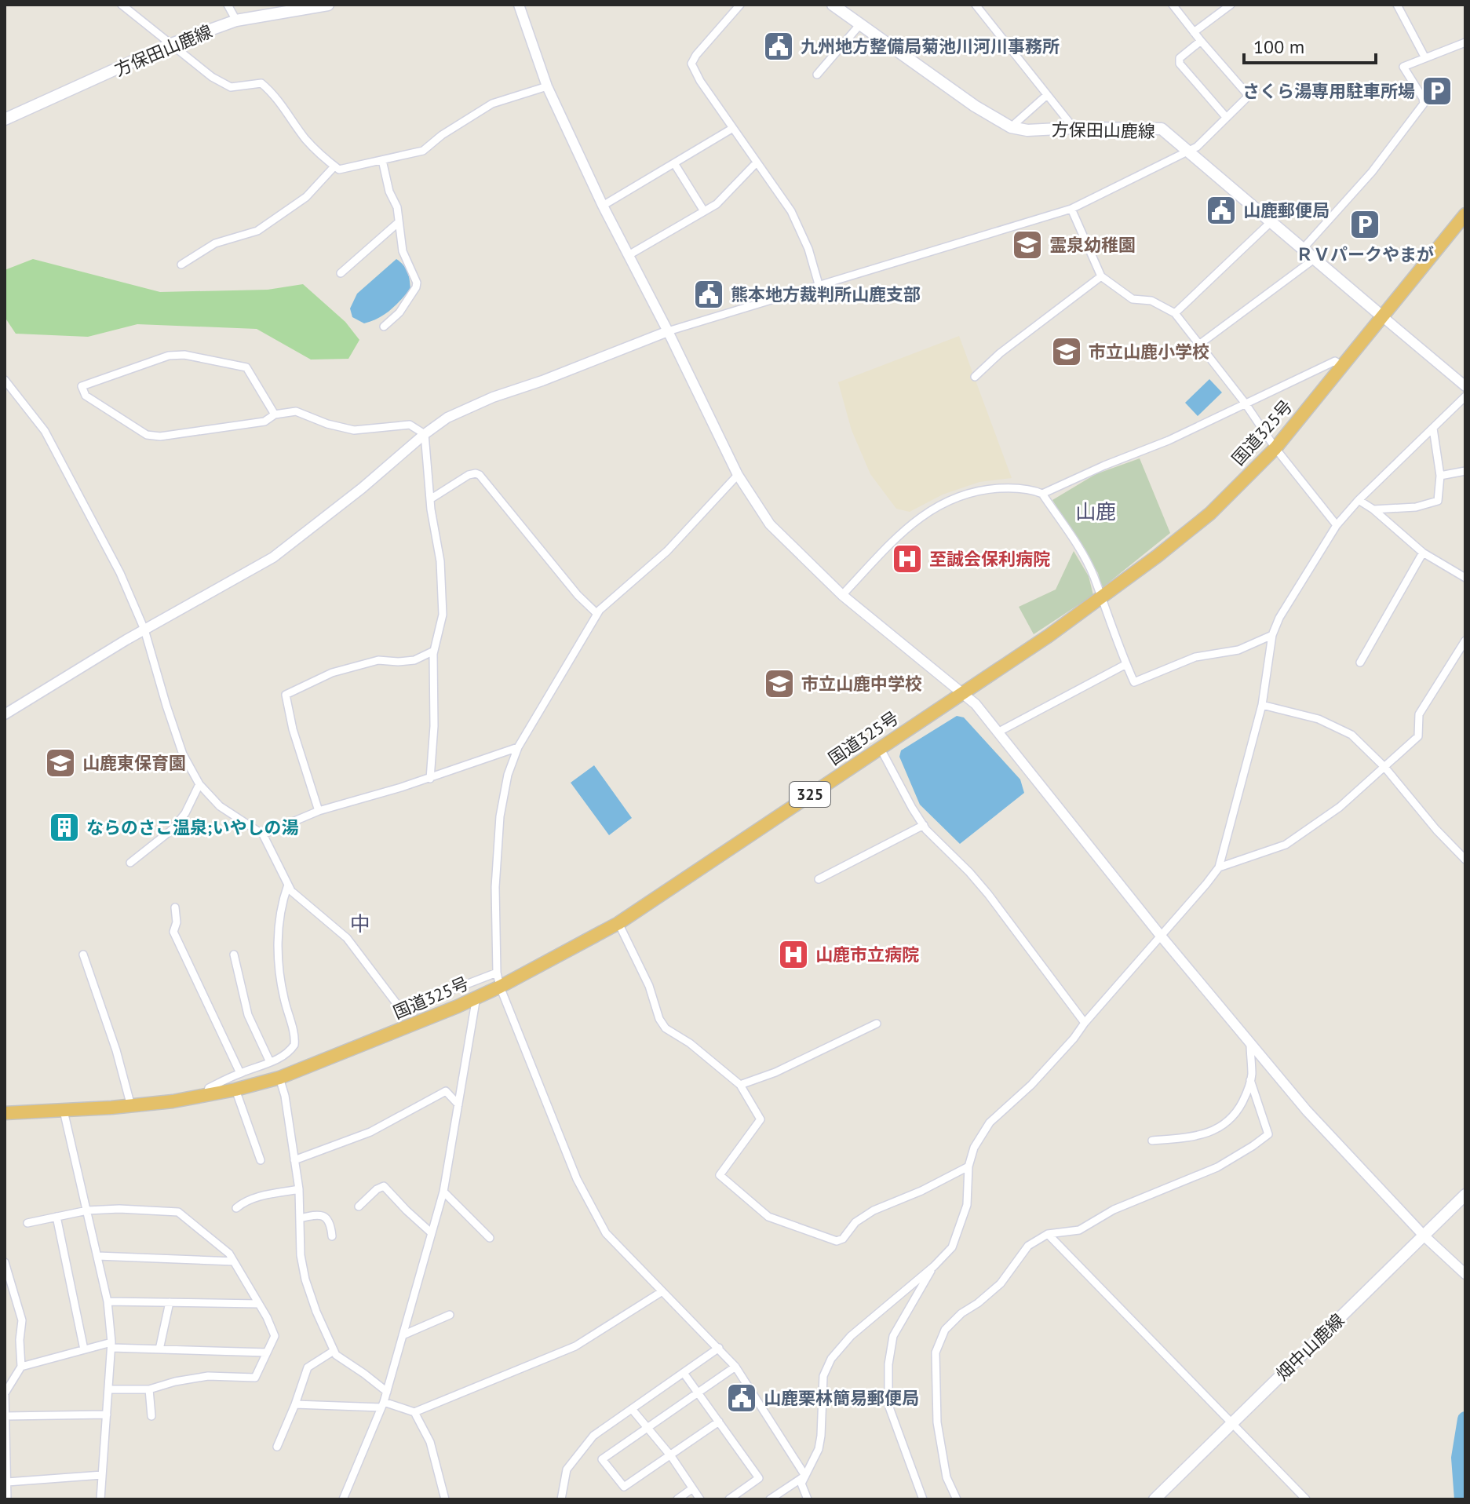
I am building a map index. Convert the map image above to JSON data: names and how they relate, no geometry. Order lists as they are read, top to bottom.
{
  "streets": {
    "highway": ["国道325号", "325"],
    "main road": ["方保田山鹿線", "畑中山鹿線"]
  },
  "crossings": [
    ["方保田山鹿線", "国道325号"]
  ],
  "districts": ["山鹿", "中"],
  "places": {
    "public building": [
      "九州地方整備局菊池川河川事務所",
      "山鹿郵便局",
      "熊本地方裁判所山鹿支部",
      "山鹿栗林簡易郵便局"
    ],
    "parking": ["さくら湯専用駐車所場", "ＲＶパークやまが"],
    "school or university": [
      "霊泉幼稚園",
      "市立山鹿小学校",
      "市立山鹿中学校",
      "山鹿東保育園"
    ],
    "hospital": ["至誠会保利病院", "山鹿市立病院"],
    "building": ["ならのさこ温泉;いやしの湯"]
  },
  "scale_bar": "100 m"
}
